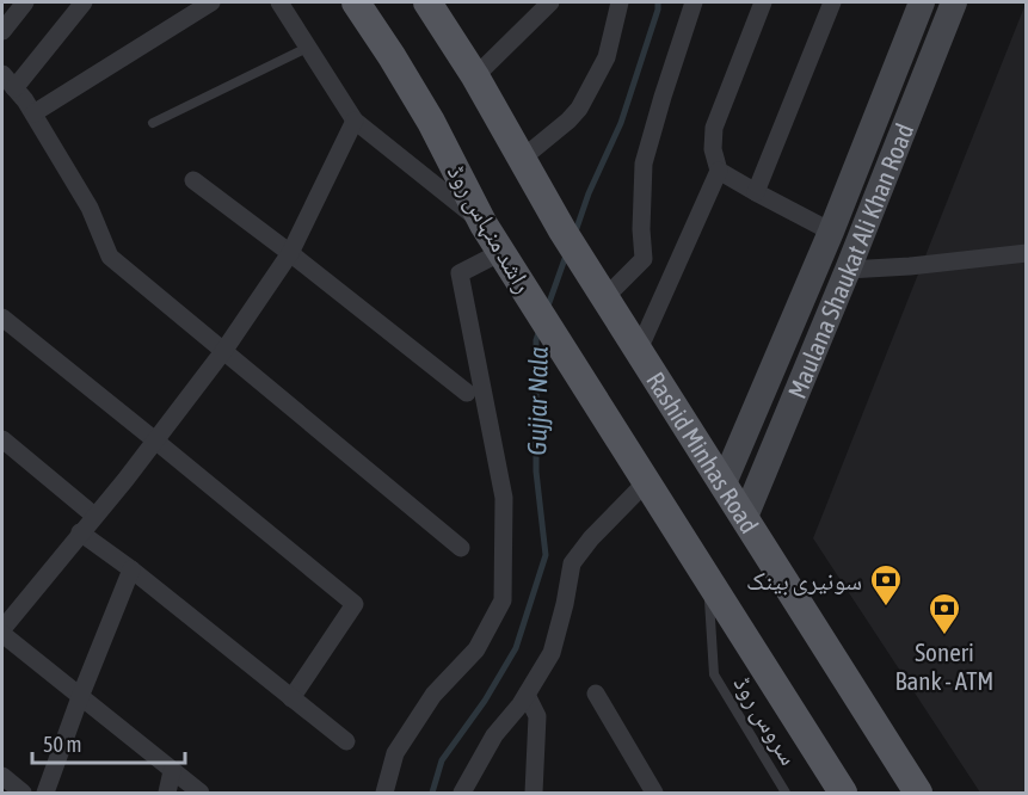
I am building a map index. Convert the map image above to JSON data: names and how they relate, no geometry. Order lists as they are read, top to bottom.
{
  "streets": {
    "main road": ["راشد منہاس روڈ", "Maulana Shaukat Ali Khan Road", "Rashid Minhas Road"],
    "lane": ["سروس روڈ"]
  },
  "crossings": [
    ["Maulana Shaukat Ali Khan Road", "Rashid Minhas Road"]
  ],
  "water": ["Gujjar Nala"],
  "places": {
    "bank": ["سونیری بینک", "Soneri Bank - ATM"]
  },
  "scale_bar": "50 m"
}
